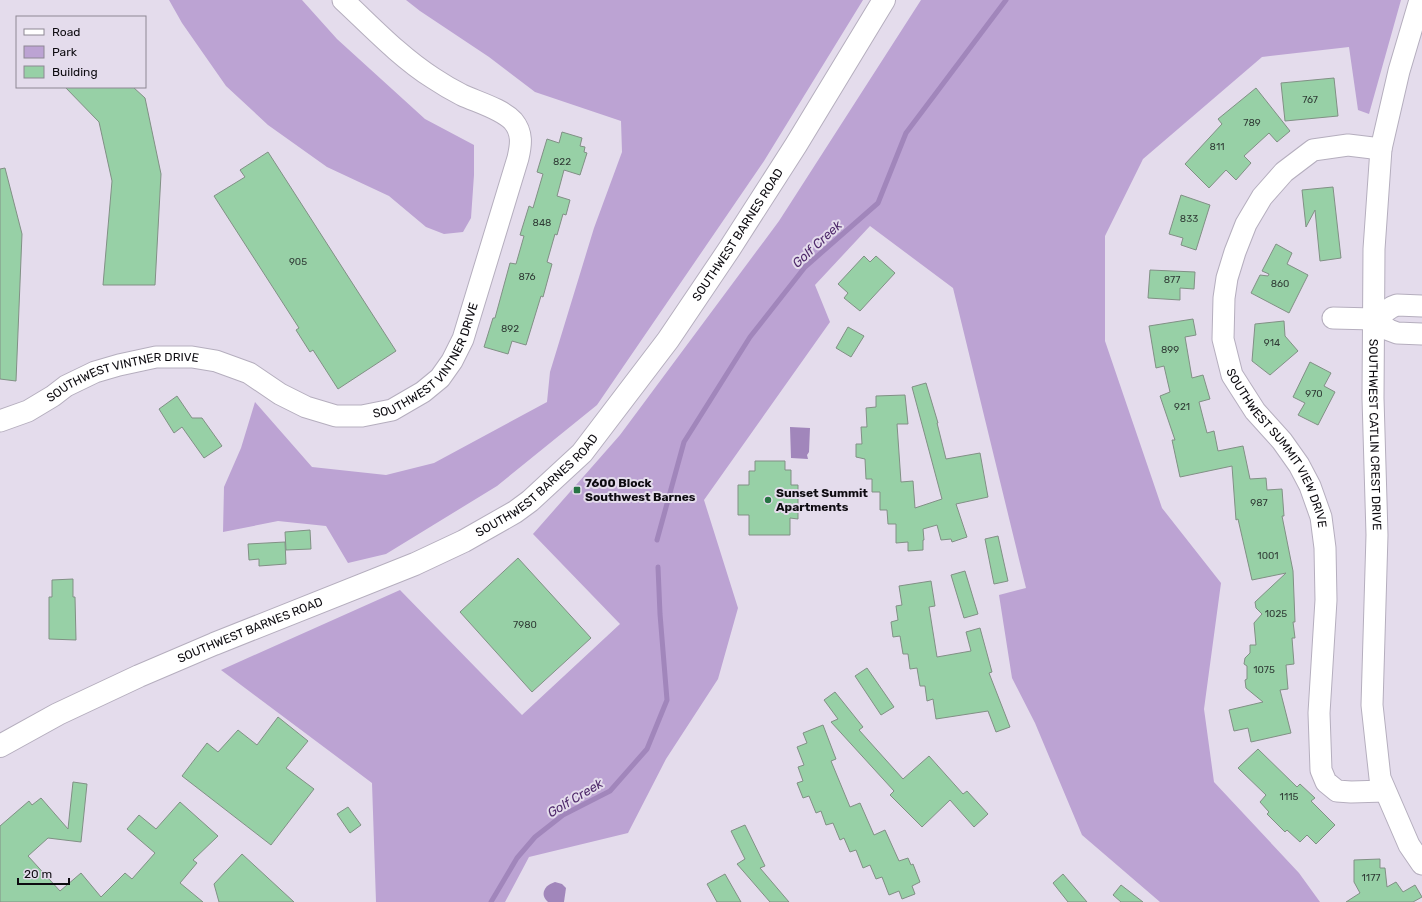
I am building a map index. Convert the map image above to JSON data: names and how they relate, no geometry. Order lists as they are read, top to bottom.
{
  "streets": {
    "main road": ["SOUTHWEST BARNES ROAD"],
    "street": ["SOUTHWEST VINTNER DRIVE", "SOUTHWEST CATLIN CREST DRIVE", "SOUTHWEST SUMMIT VIEW DRIVE"]
  },
  "crossings": [
    ["SOUTHWEST CATLIN CREST DRIVE", "SOUTHWEST SUMMIT VIEW DRIVE"]
  ],
  "water": ["Golf Creek"],
  "places": {
    "transit": ["7600 Block Southwest Barnes"],
    "other": ["Sunset Summit Apartments"]
  },
  "house_numbers": [
    "767",
    "789",
    "811",
    "822",
    "833",
    "848",
    "905",
    "876",
    "877",
    "860",
    "892",
    "914",
    "899",
    "970",
    "921",
    "987",
    "1001",
    "1025",
    "7980",
    "1075",
    "1115",
    "1177"
  ],
  "legend": ["Road", "Park", "Building"],
  "scale_bar": "20 m"
}
